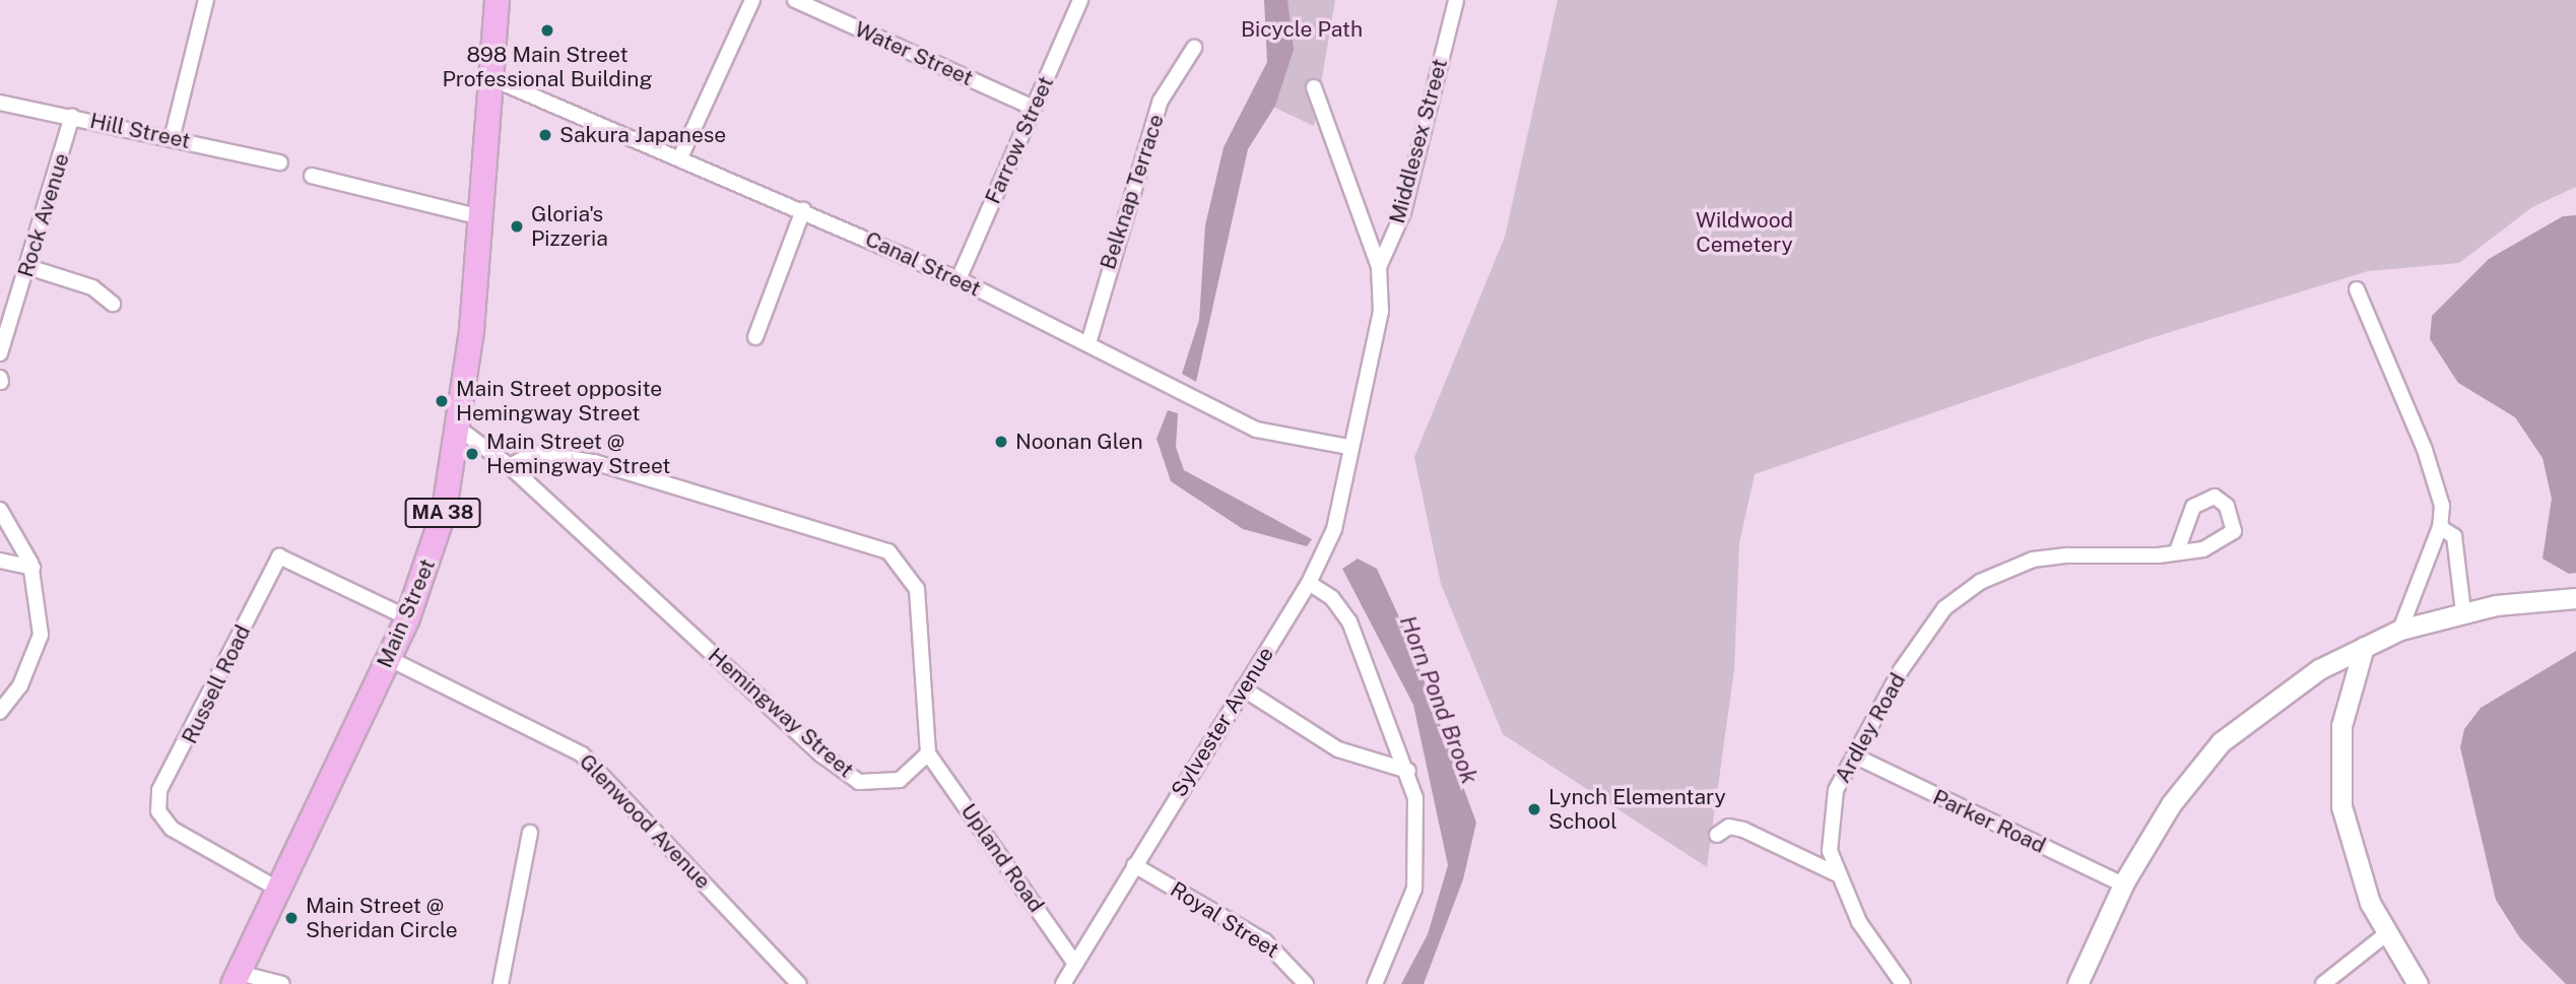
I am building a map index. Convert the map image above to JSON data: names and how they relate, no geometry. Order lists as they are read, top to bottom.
{
  "streets": {
    "main road": ["MA 38", "Main Street"],
    "street": [
      "Water Street",
      "Hill Street",
      "Farrow Street",
      "Middlesex Street",
      "Belknap Terrace",
      "Rock Avenue",
      "Canal Street",
      "Russell Road",
      "Hemingway Street",
      "Sylvester Avenue",
      "Ardley Road",
      "Glenwood Avenue",
      "Parker Road",
      "Upland Road",
      "Royal Street"
    ]
  },
  "crossings": [
    ["Water Street", "Farrow Street"],
    ["Hill Street", "Rock Avenue"],
    ["Farrow Street", "Canal Street"],
    ["Middlesex Street", "Canal Street"],
    ["Middlesex Street", "Sylvester Avenue"],
    ["Belknap Terrace", "Canal Street"],
    ["Canal Street", "Main Street"],
    ["Canal Street", "Sylvester Avenue"],
    ["Main Street", "Russell Road"],
    ["Main Street", "Hemingway Street"],
    ["Main Street", "Glenwood Avenue"],
    ["Hemingway Street", "Upland Road"],
    ["Sylvester Avenue", "Upland Road"],
    ["Sylvester Avenue", "Royal Street"],
    ["Ardley Road", "Parker Road"]
  ],
  "water": ["Horn Pond Brook"],
  "parks": ["Bicycle Path", "Wildwood Cemetery"],
  "places": [
    "898 Main Street Professional Building",
    "Sakura Japanese",
    "Gloria's Pizzeria",
    "Main Street opposite Hemingway Street",
    "Noonan Glen",
    "Main Street @ Hemingway Street",
    "Lynch Elementary School",
    "Main Street @ Sheridan Circle"
  ]
}
